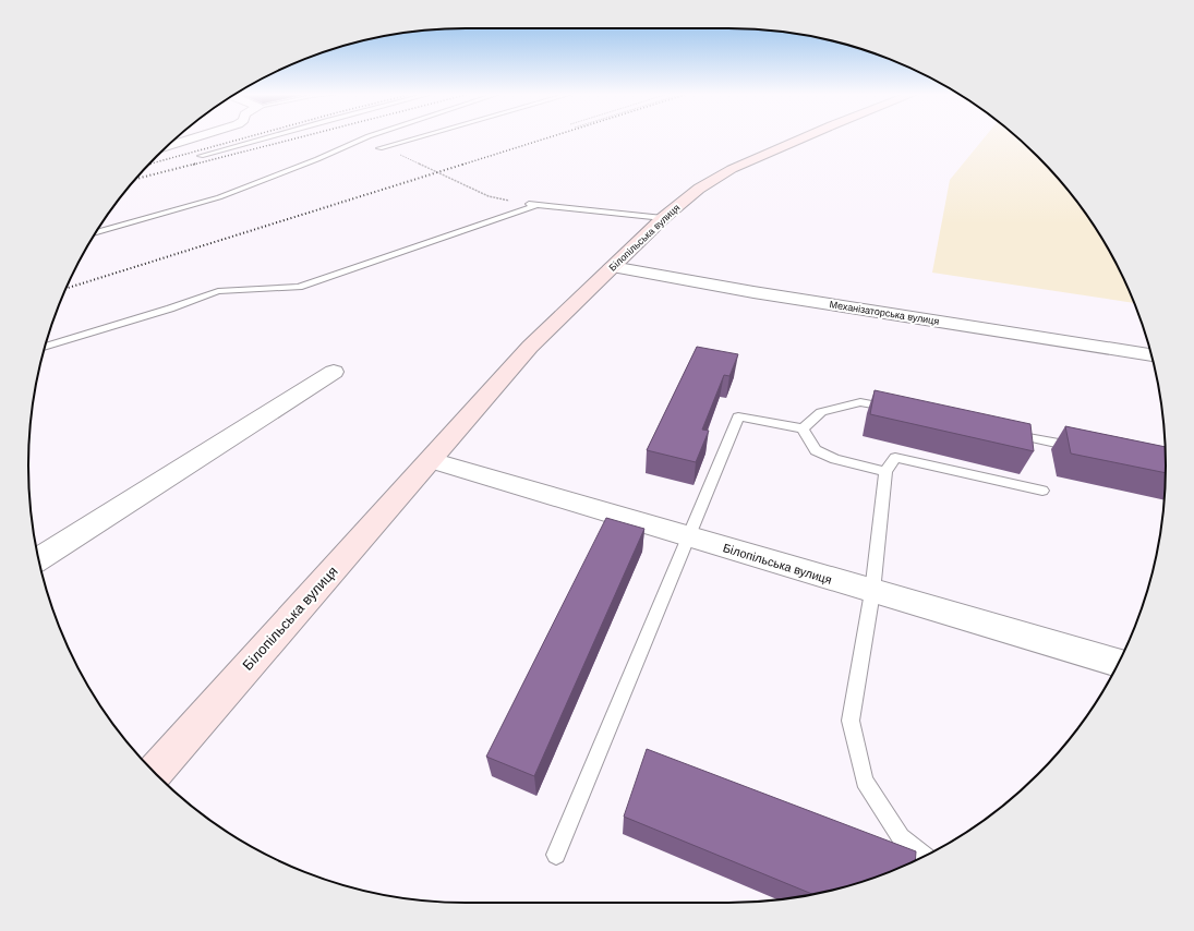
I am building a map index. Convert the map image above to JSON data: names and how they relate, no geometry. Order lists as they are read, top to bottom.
{
  "streets": {
    "main road": ["Білопільська вулиця"],
    "street": ["Механізаторська вулиця"]
  },
  "crossings": [
    ["Білопільська вулиця", "Механізаторська вулиця"]
  ]
}
